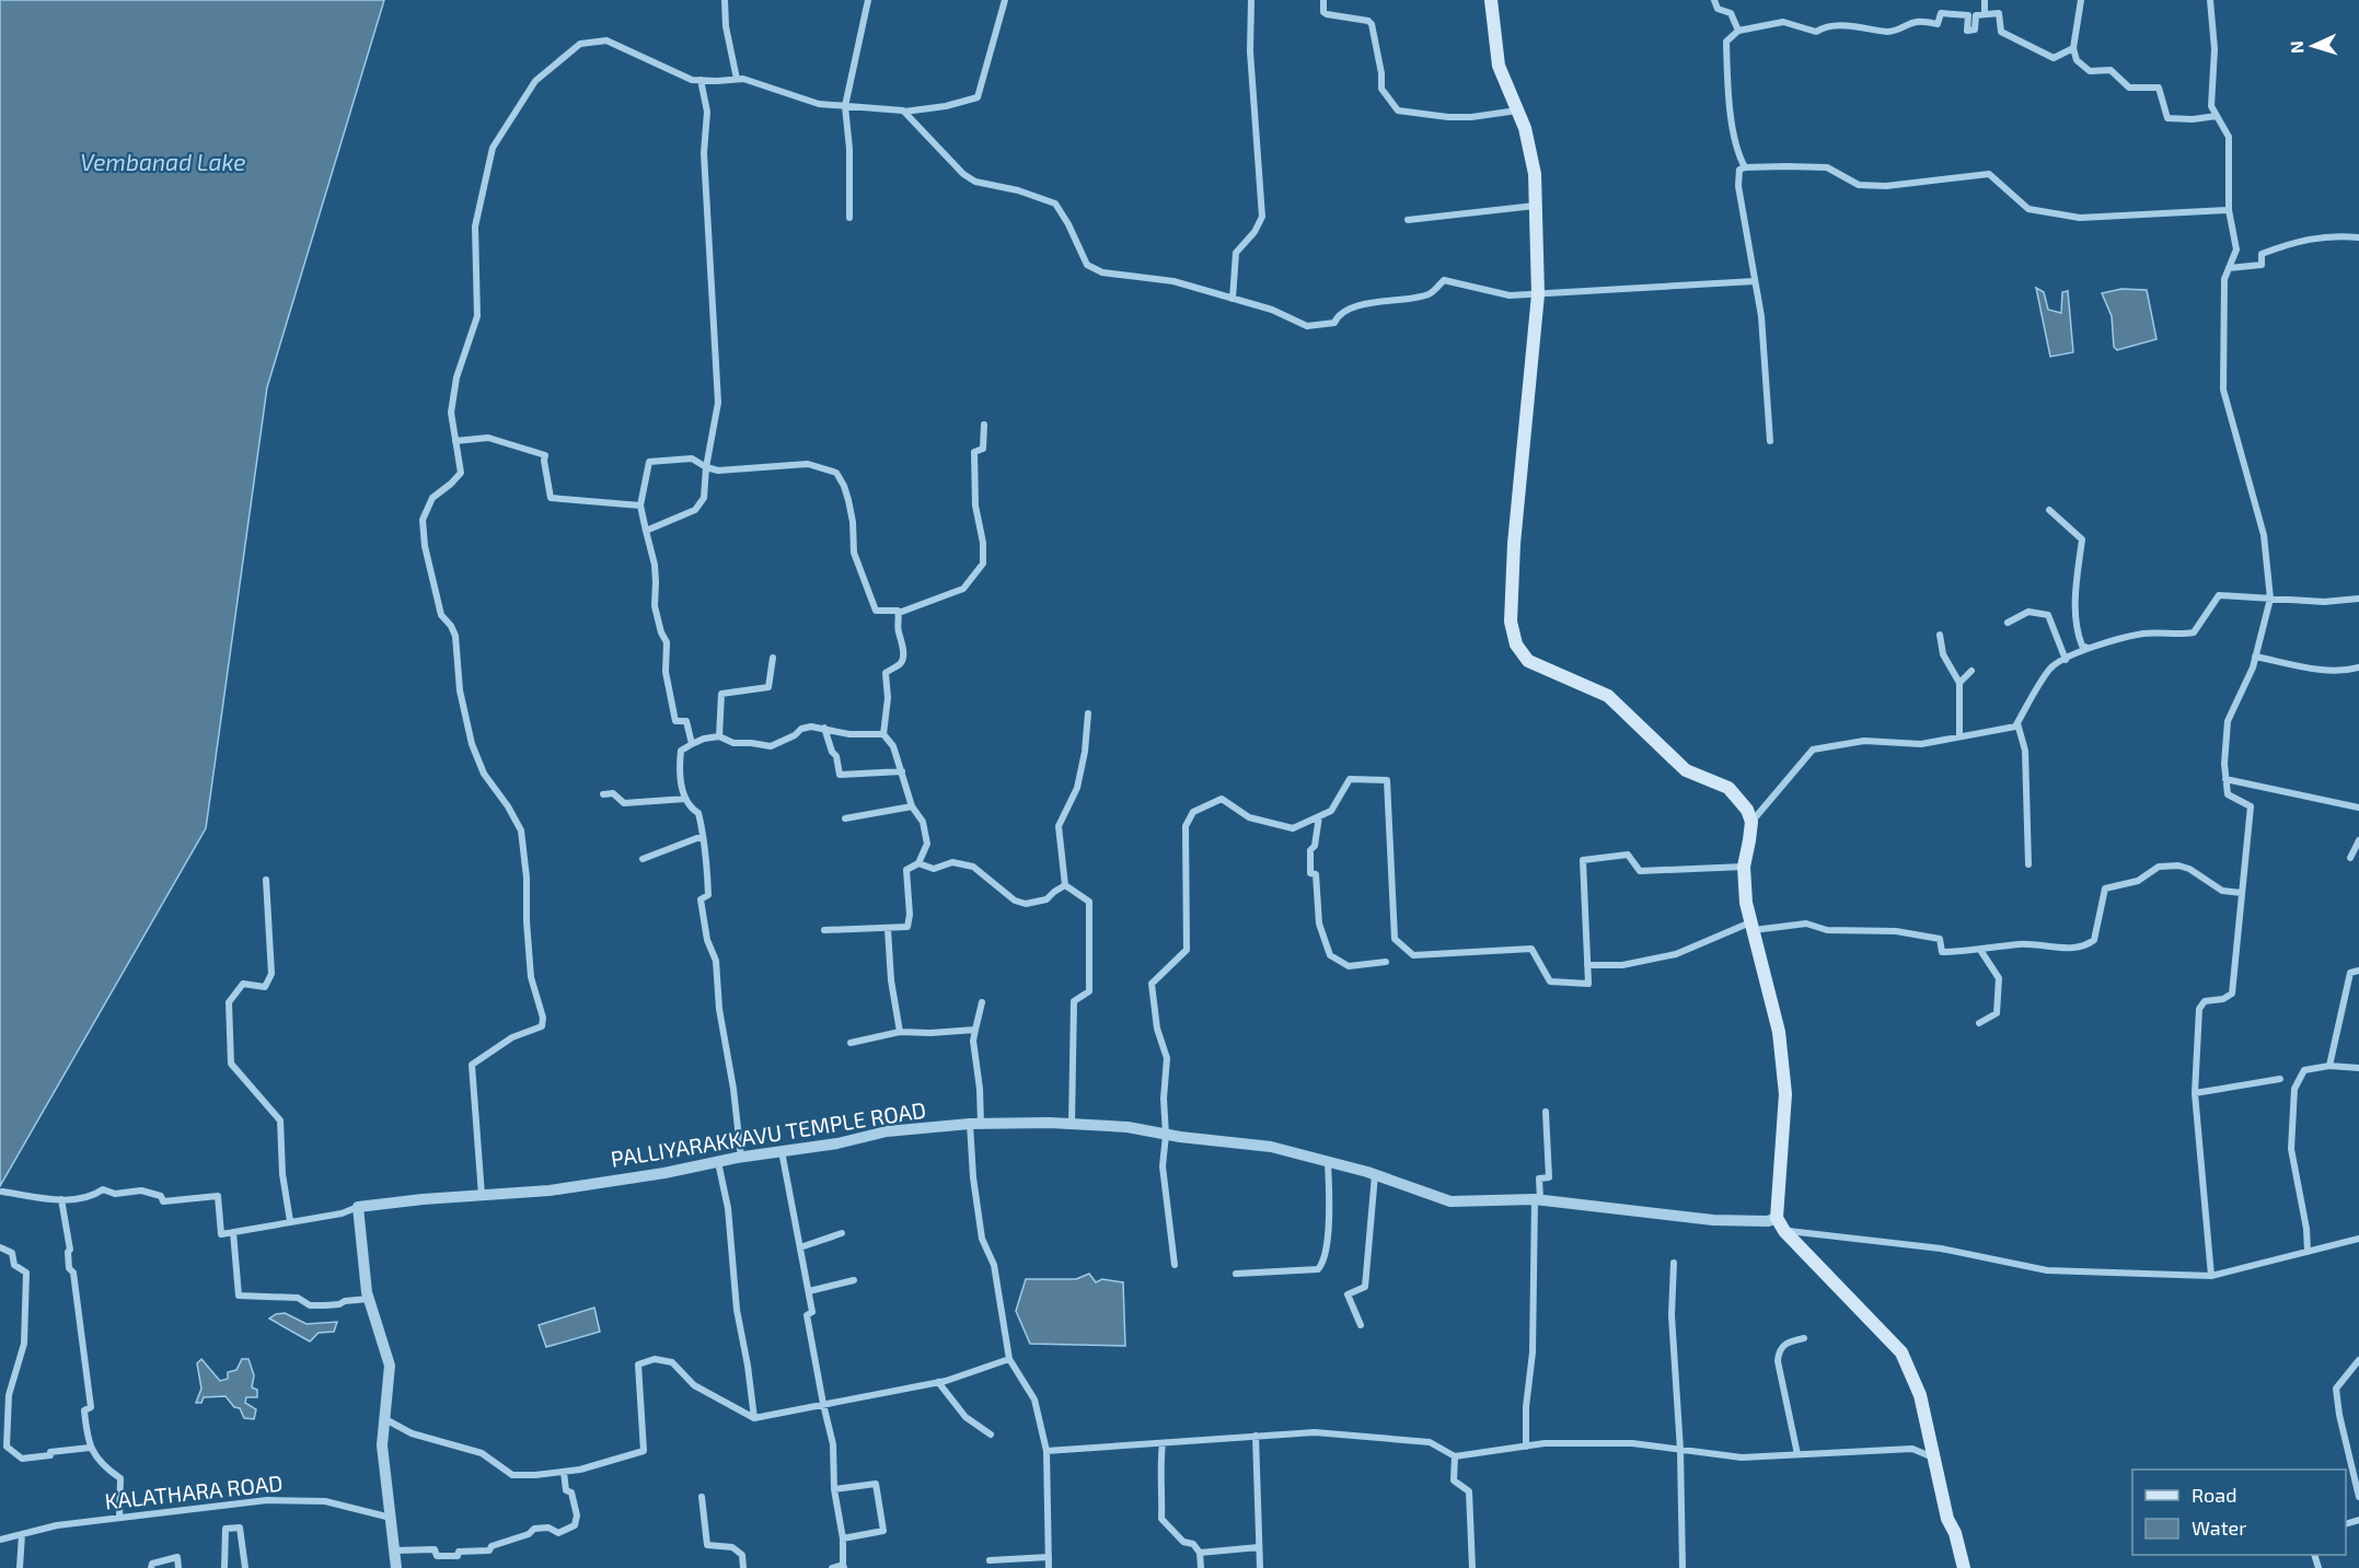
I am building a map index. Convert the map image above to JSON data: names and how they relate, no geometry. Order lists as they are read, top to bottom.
{
  "streets": {
    "street": ["PALLIYARAKKAVU TEMPLE ROAD", "KALATHARA ROAD"]
  },
  "water": ["Vembanad Lake"],
  "legend": ["Road", "Water"],
  "north": "left"
}
